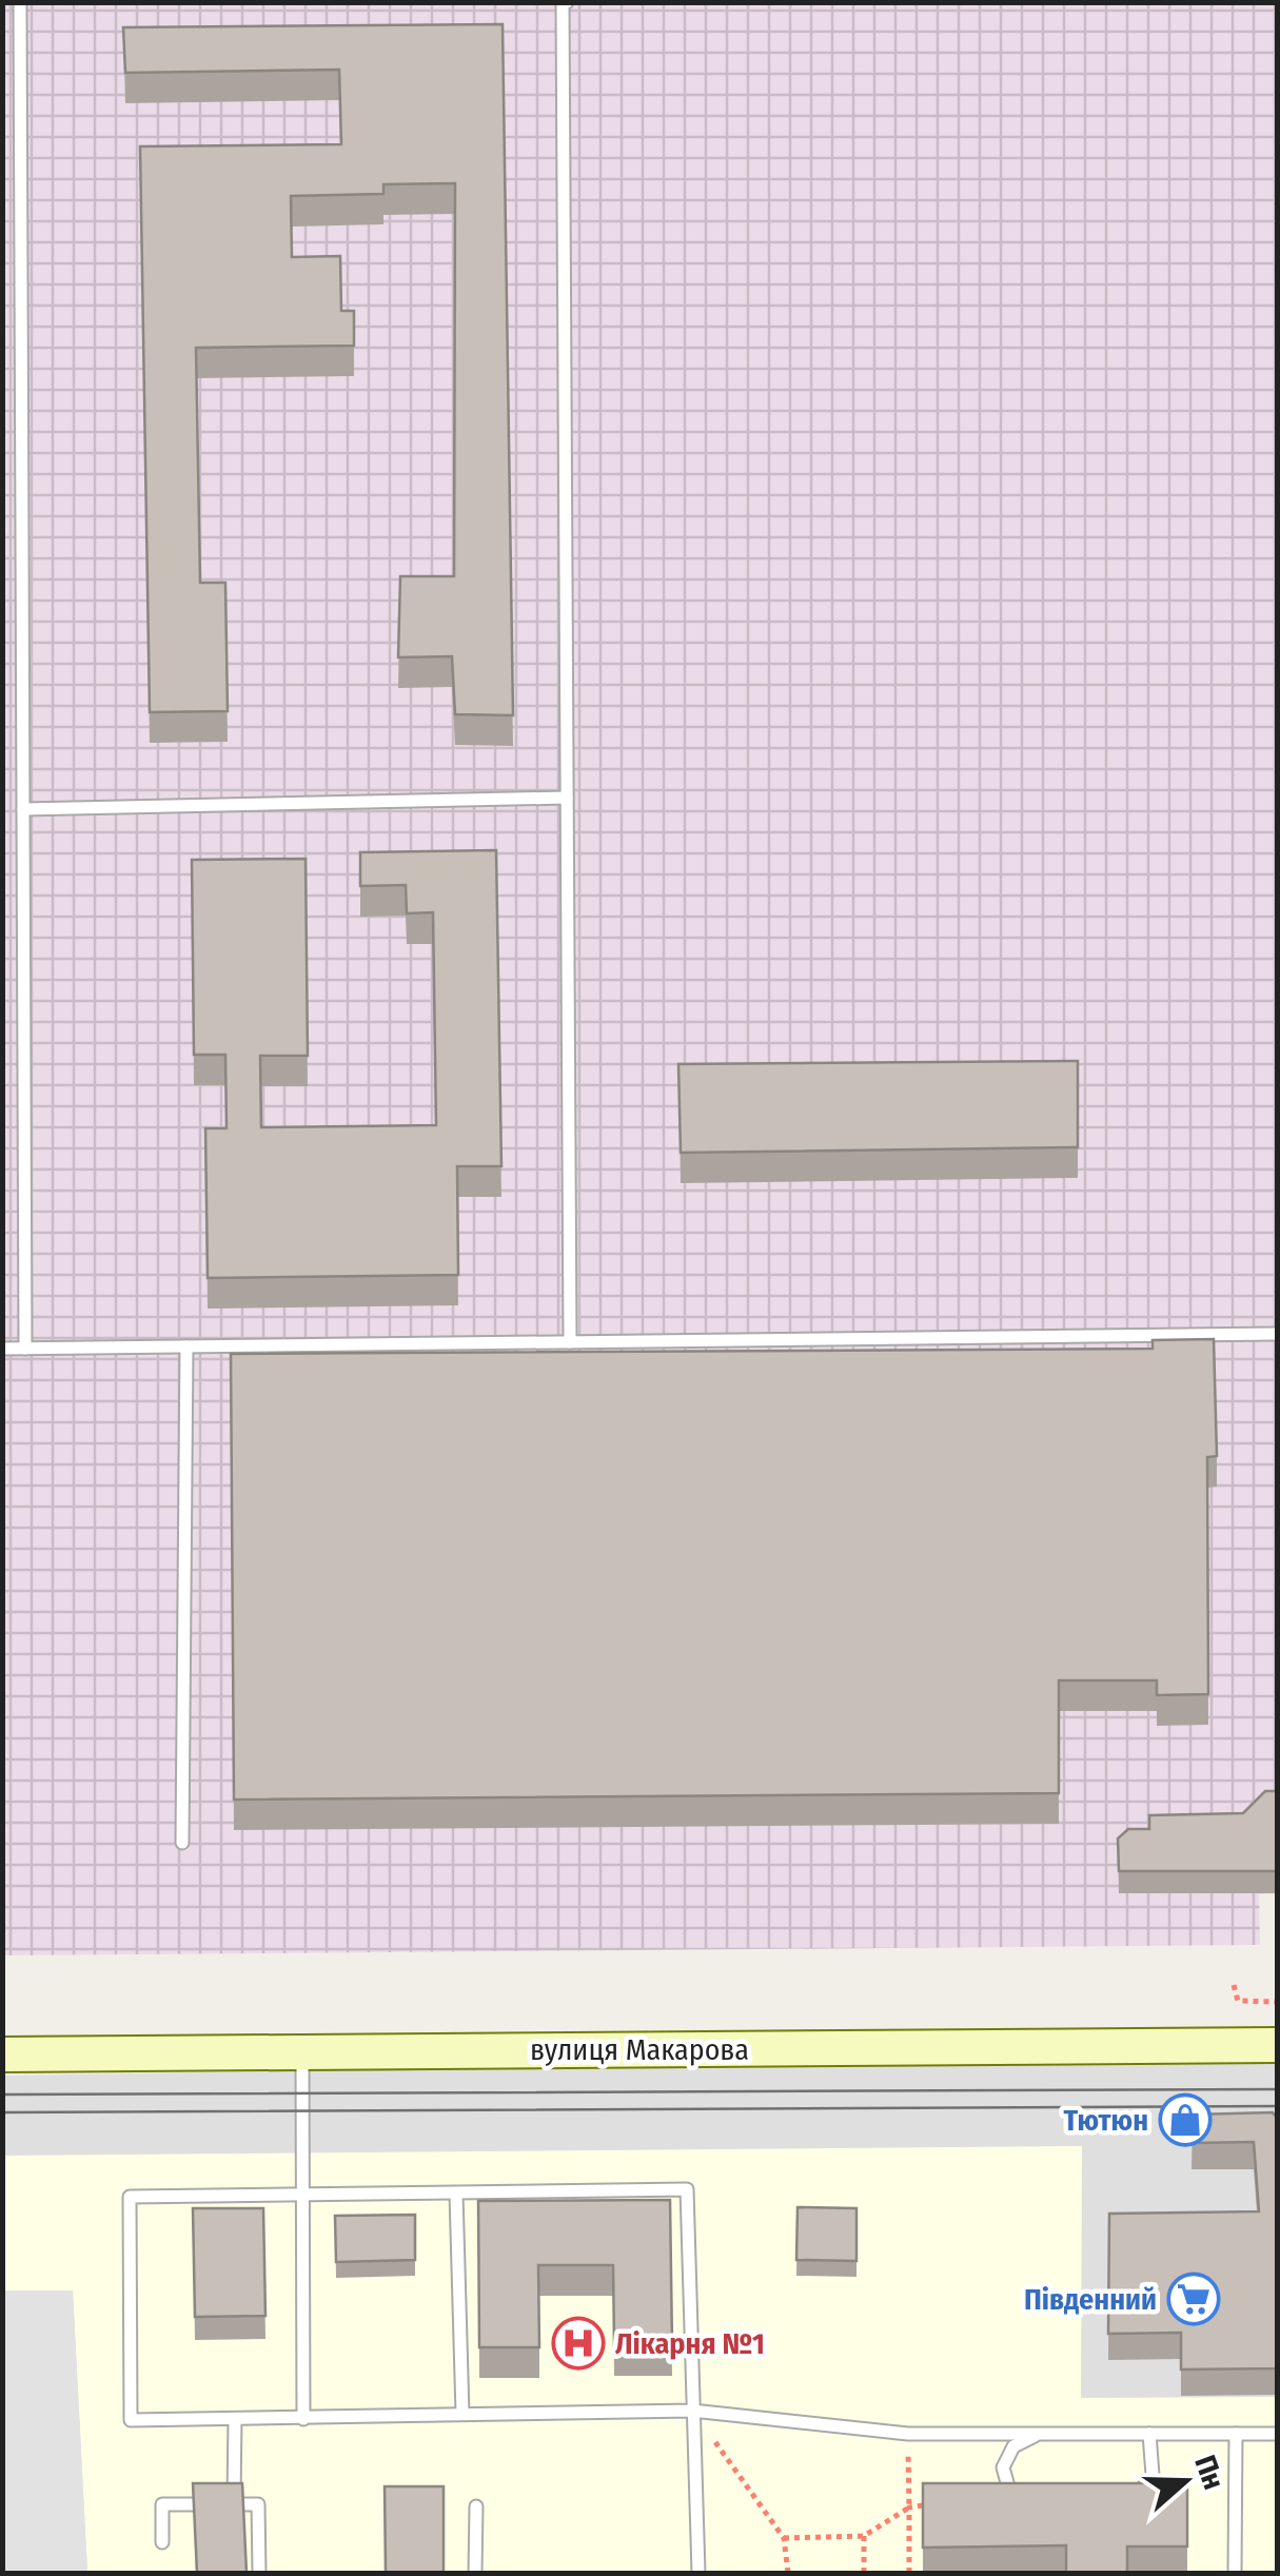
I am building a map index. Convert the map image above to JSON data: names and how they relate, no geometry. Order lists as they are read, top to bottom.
{
  "streets": {
    "main road": ["вулиця Макарова"]
  },
  "places": {
    "shop": ["Тютюн"],
    "supermarket": ["Південний"],
    "hospital": ["Лікарня №1"]
  },
  "north": "right"
}
